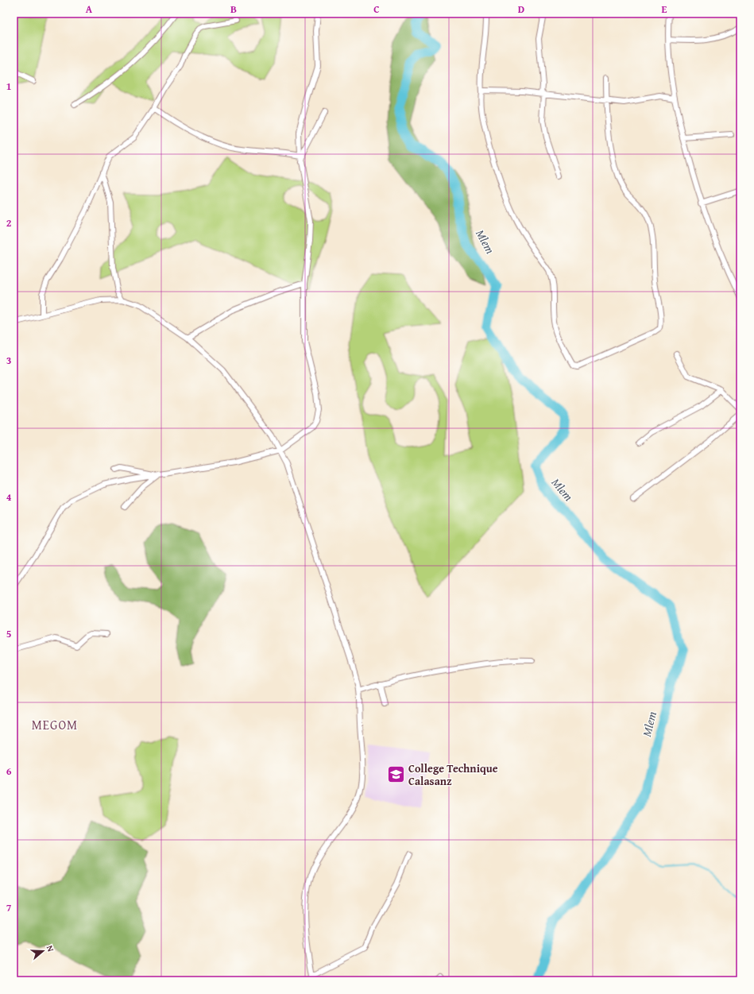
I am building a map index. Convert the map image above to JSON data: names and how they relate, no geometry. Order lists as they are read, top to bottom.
{
  "districts": ["MEGOM"],
  "water": ["Mlem"],
  "places": {
    "school or university": ["College Technique Calasanz"]
  },
  "north": "right",
  "grid": {
    "columns": [
      "A",
      "B",
      "C",
      "D",
      "E"
    ],
    "rows": [
      "1",
      "2",
      "3",
      "4",
      "5",
      "6",
      "7"
    ]
  }
}
